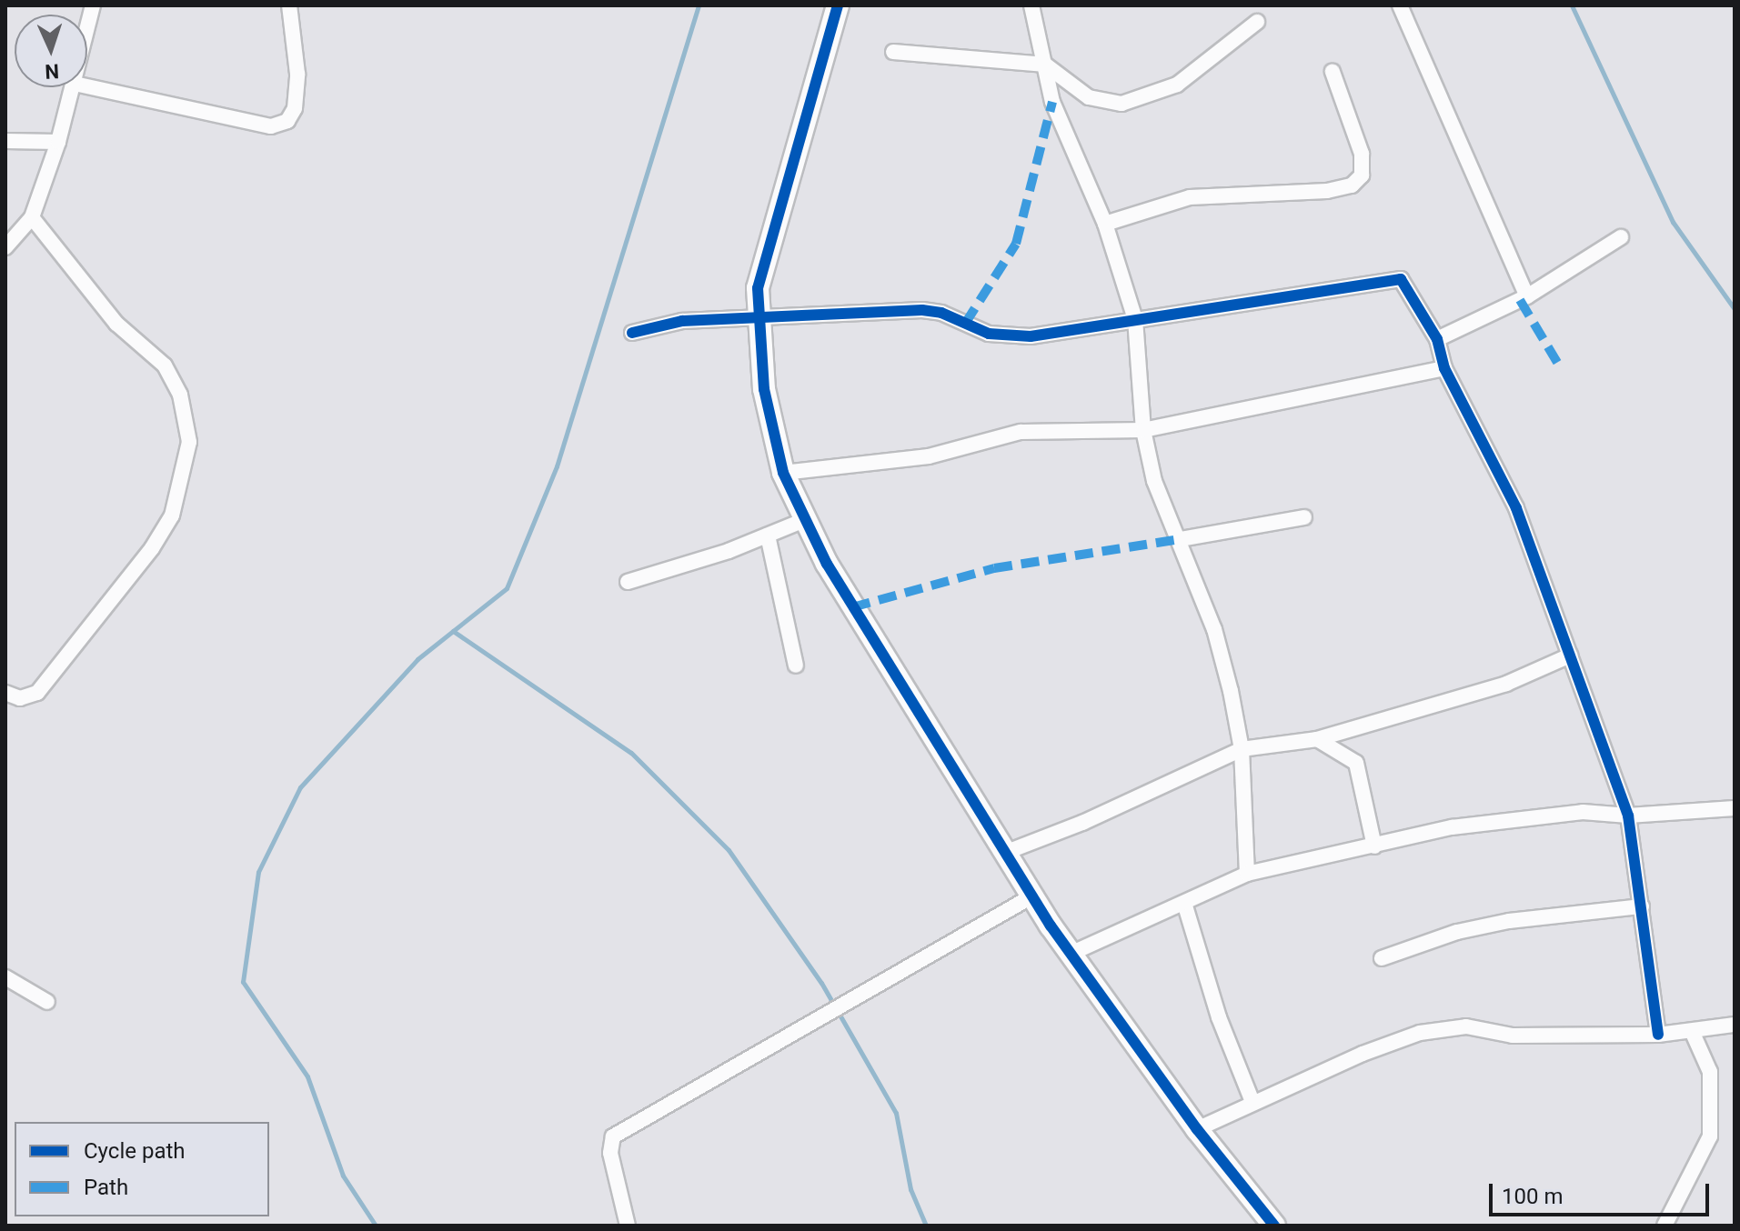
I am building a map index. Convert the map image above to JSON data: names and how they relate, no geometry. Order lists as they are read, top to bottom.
{
  "legend": ["Cycle path", "Path"],
  "scale_bar": "100 m",
  "north": "bottom"
}
